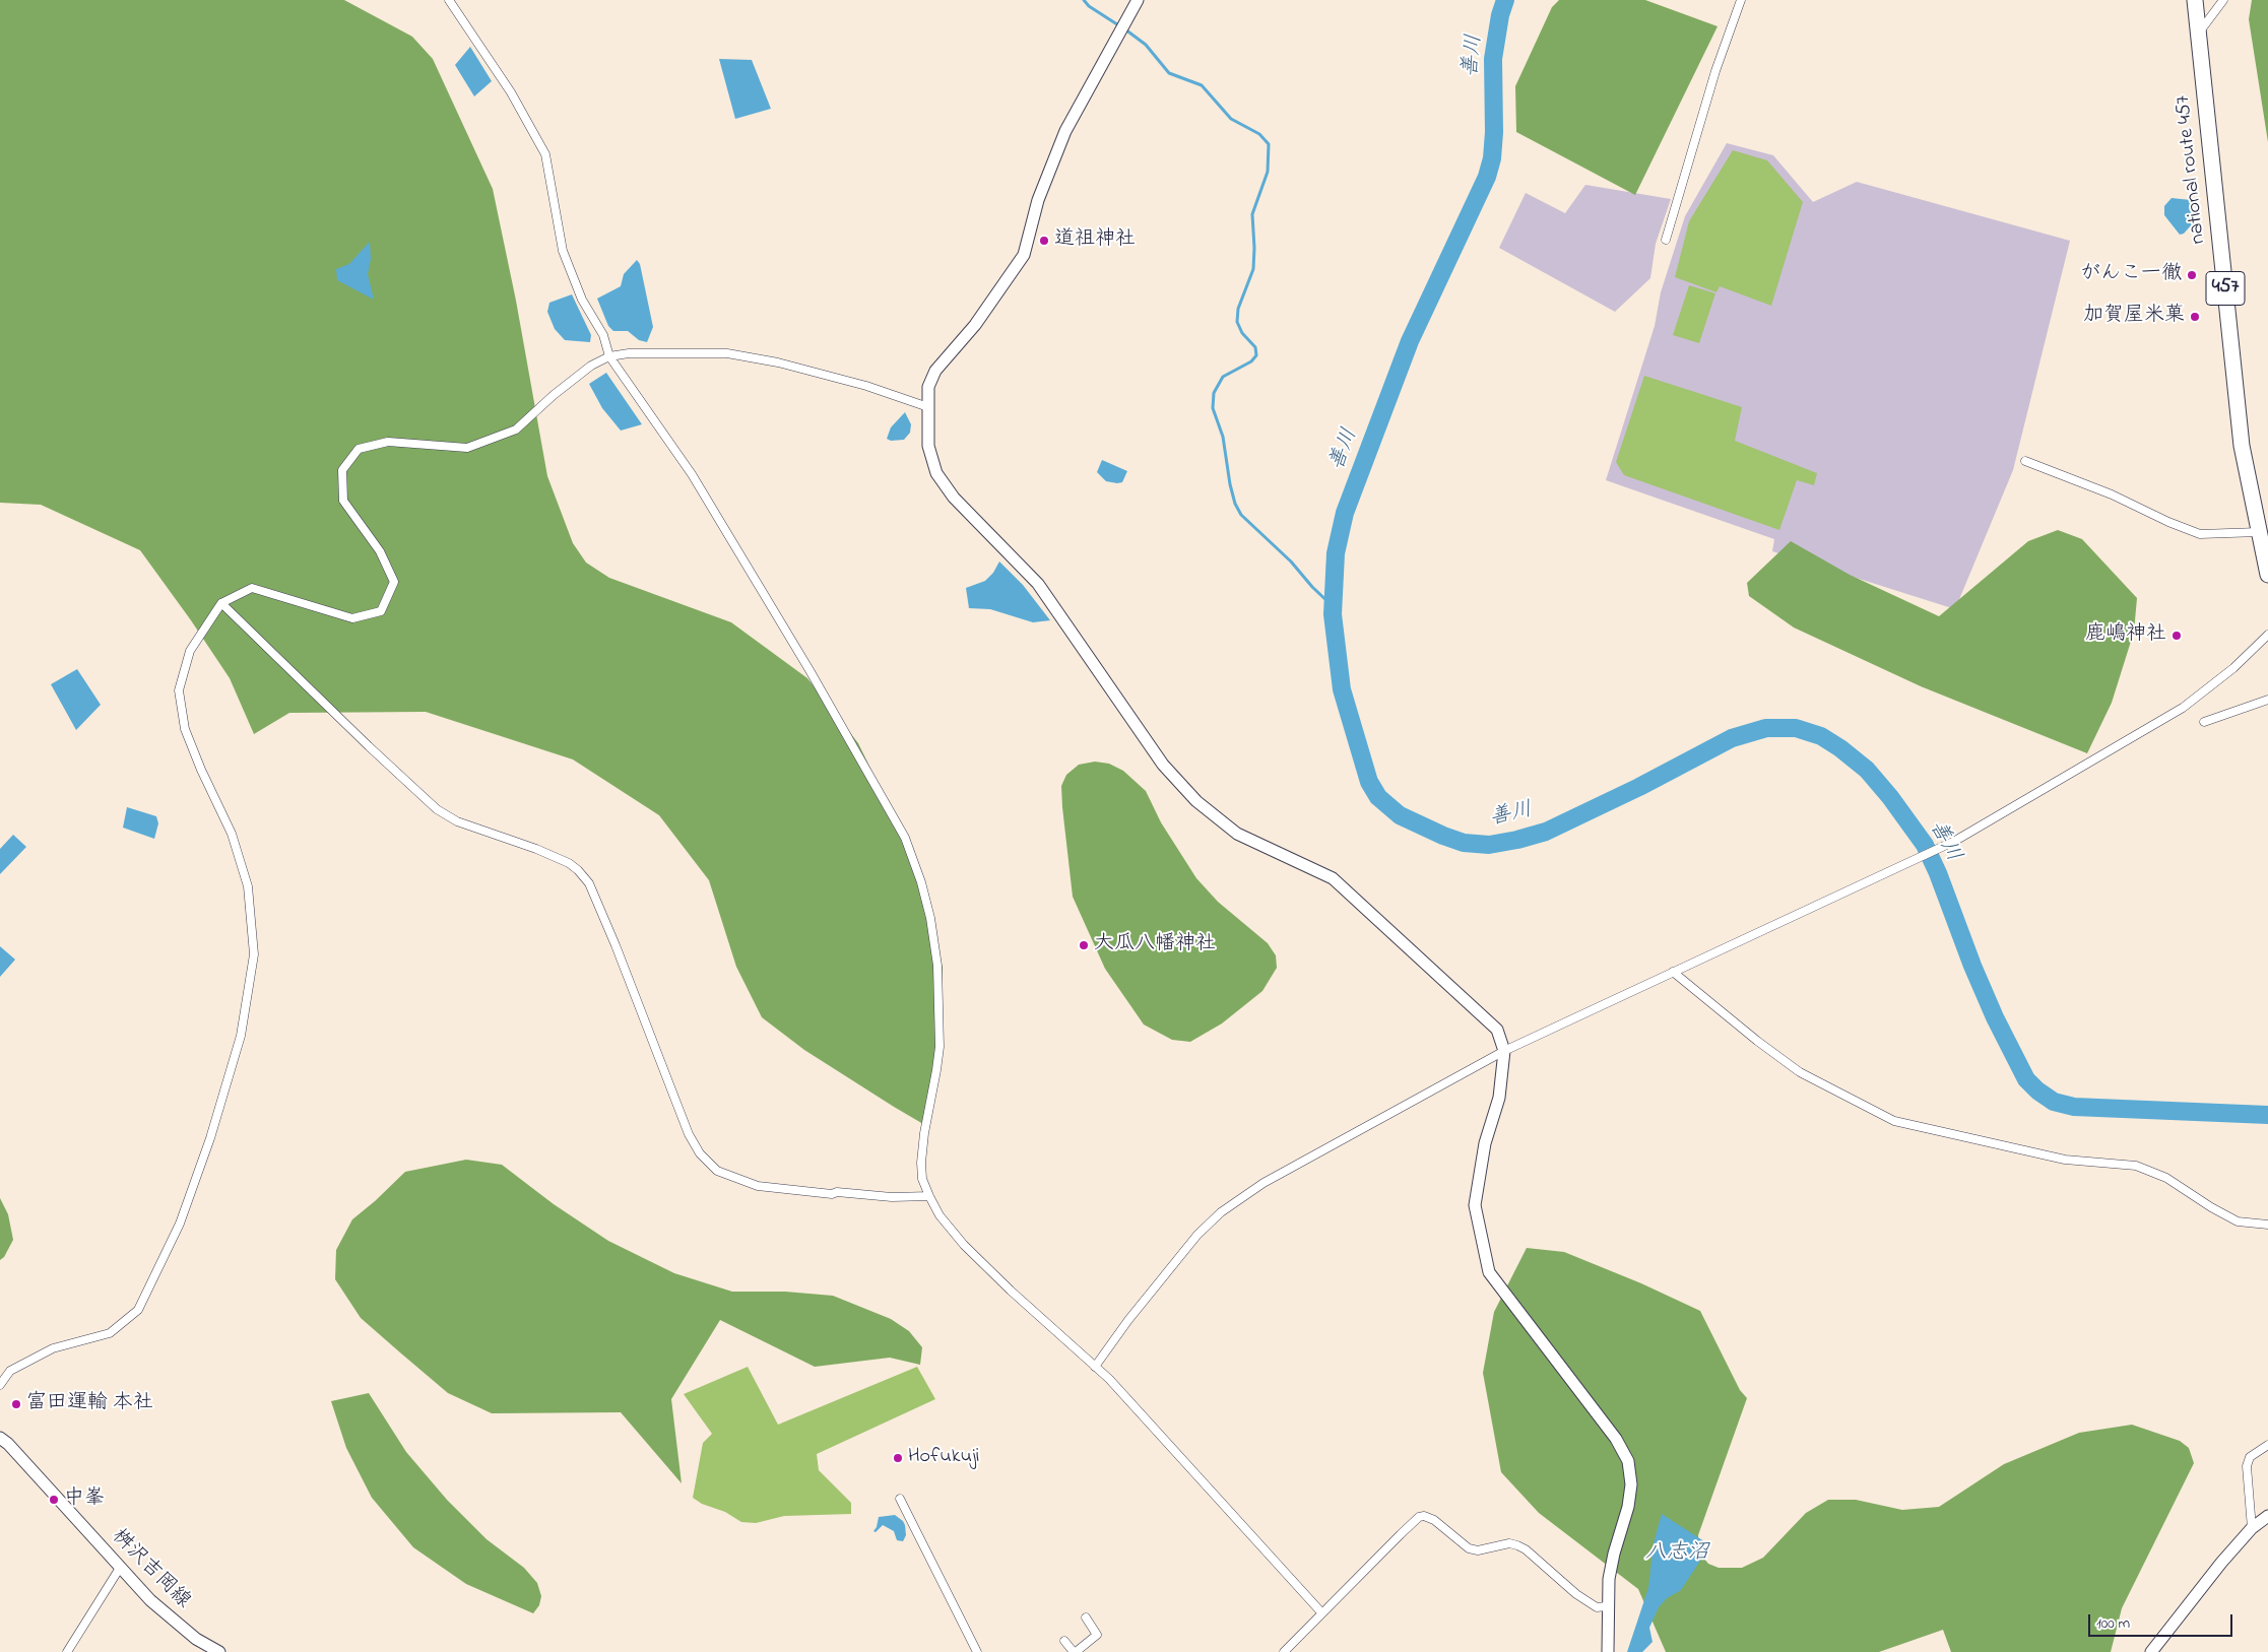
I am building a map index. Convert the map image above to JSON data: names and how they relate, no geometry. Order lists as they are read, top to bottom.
{
  "streets": {
    "highway": ["national route 457", "457"],
    "street": ["桝沢吉岡線"]
  },
  "water": ["善川", "八志沼"],
  "places": [
    "道祖神社",
    "がんこ一徹",
    "加賀屋米菓",
    "鹿嶋神社",
    "大瓜八幡神社",
    "富田運輸 本社",
    "Hofukuji",
    "中峯"
  ],
  "scale_bar": "100 m"
}
